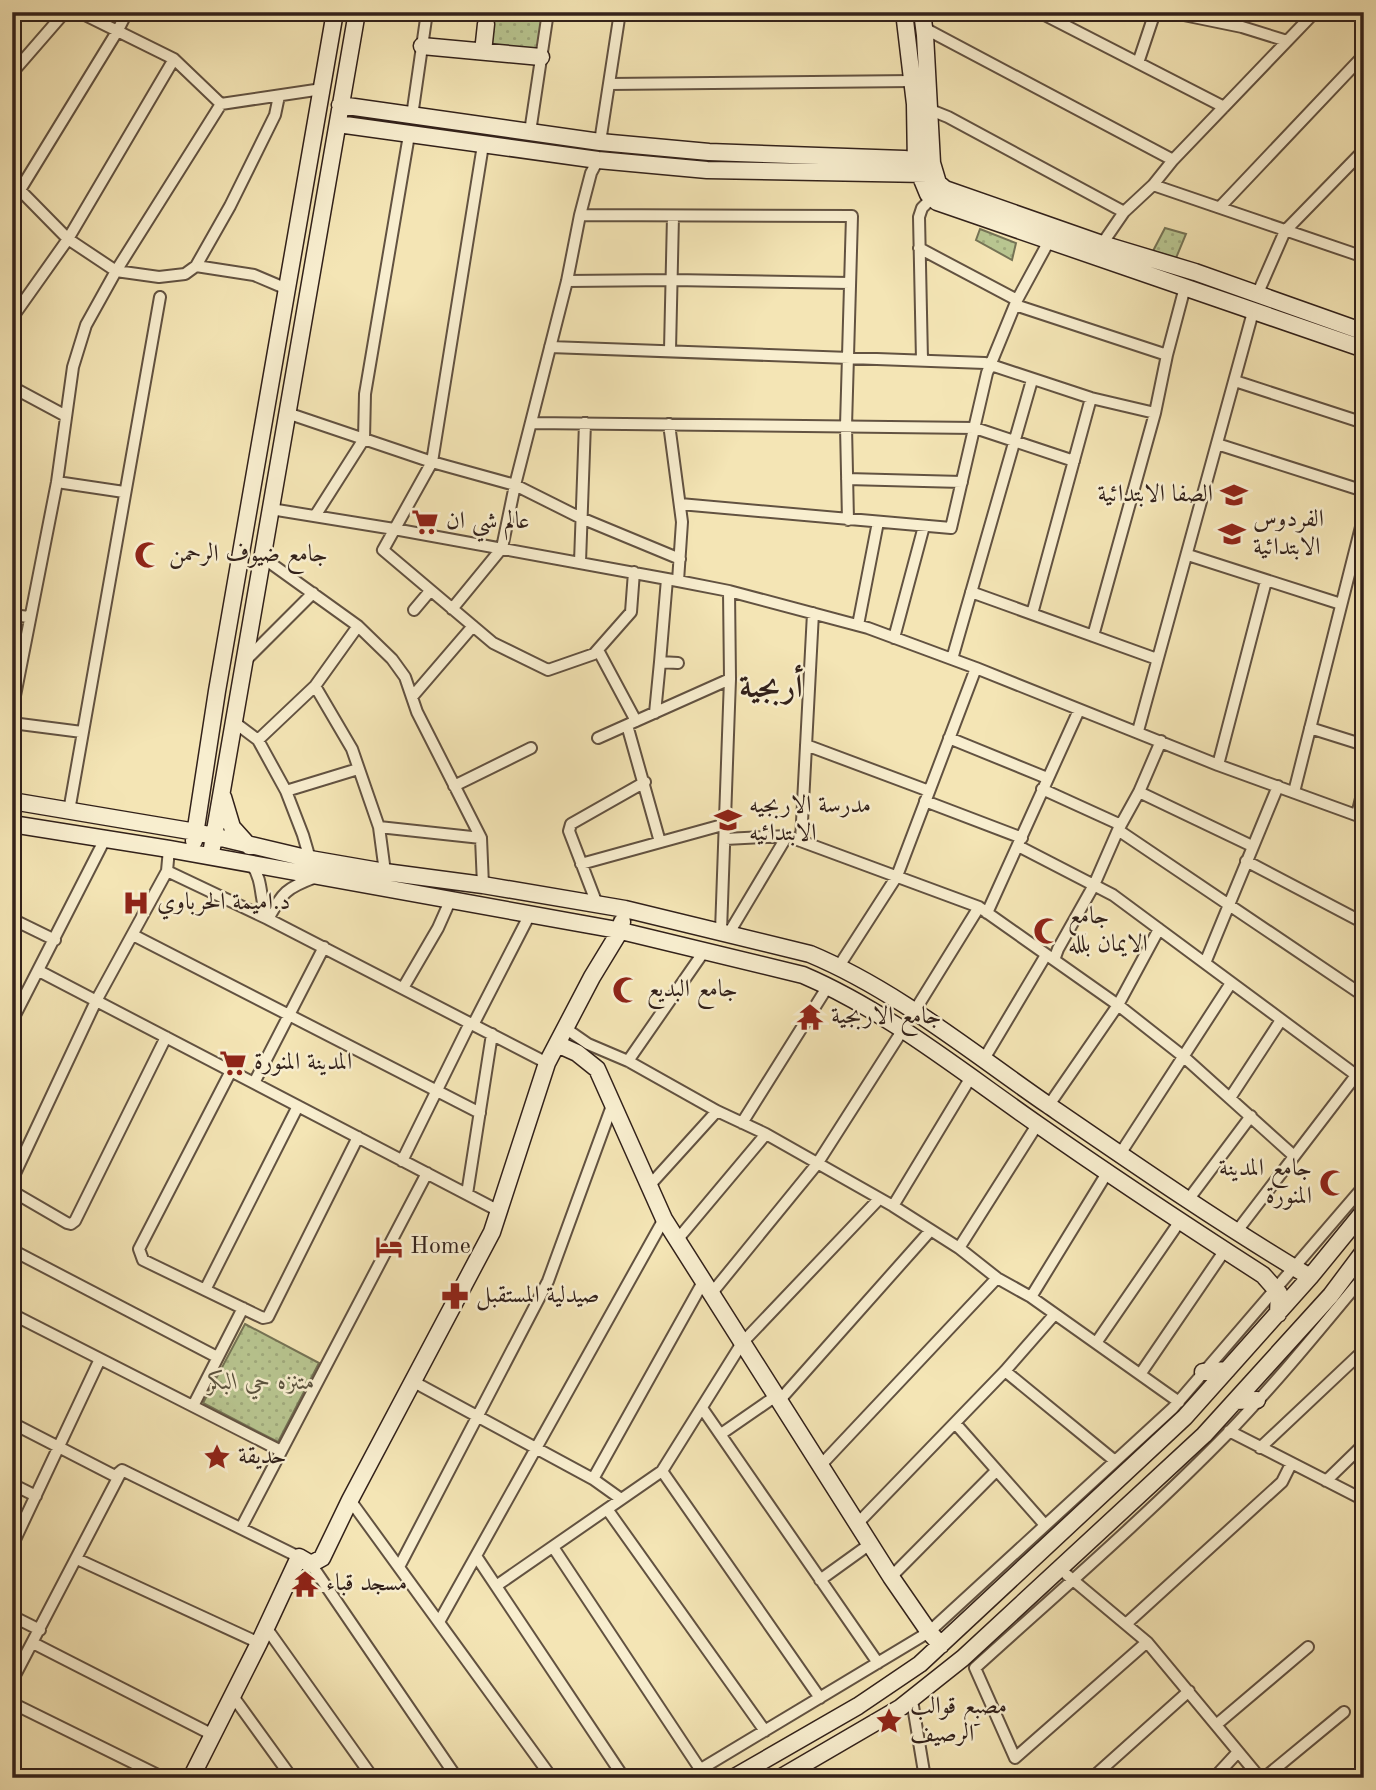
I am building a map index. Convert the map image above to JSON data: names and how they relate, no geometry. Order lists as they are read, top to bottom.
{
  "districts": ["أربجية"],
  "parks": ["متنزه حي البكر"],
  "places": {
    "school or university": ["الصفا الابتدائية", "الفردوس الابتدائية", "مدرسة الاربجيه الابتدائيه"],
    "supermarket": ["عالم شي ان", "المدينة المنورة"],
    "mosque": [
      "جامع ضيوف الرحمن",
      "جامع الايمان بلله",
      "جامع البديع",
      "جامع المدينة المنورة"
    ],
    "hospital": ["د.اميمة الحرباوي"],
    "temple": ["جامع الاربجية", "مسجد قباء"],
    "hotel": ["Home"],
    "pharmacy": ["صيدلية المستقبل"],
    "place": ["حديقة", "مصبع قوالب الرصيف"]
  }
}
